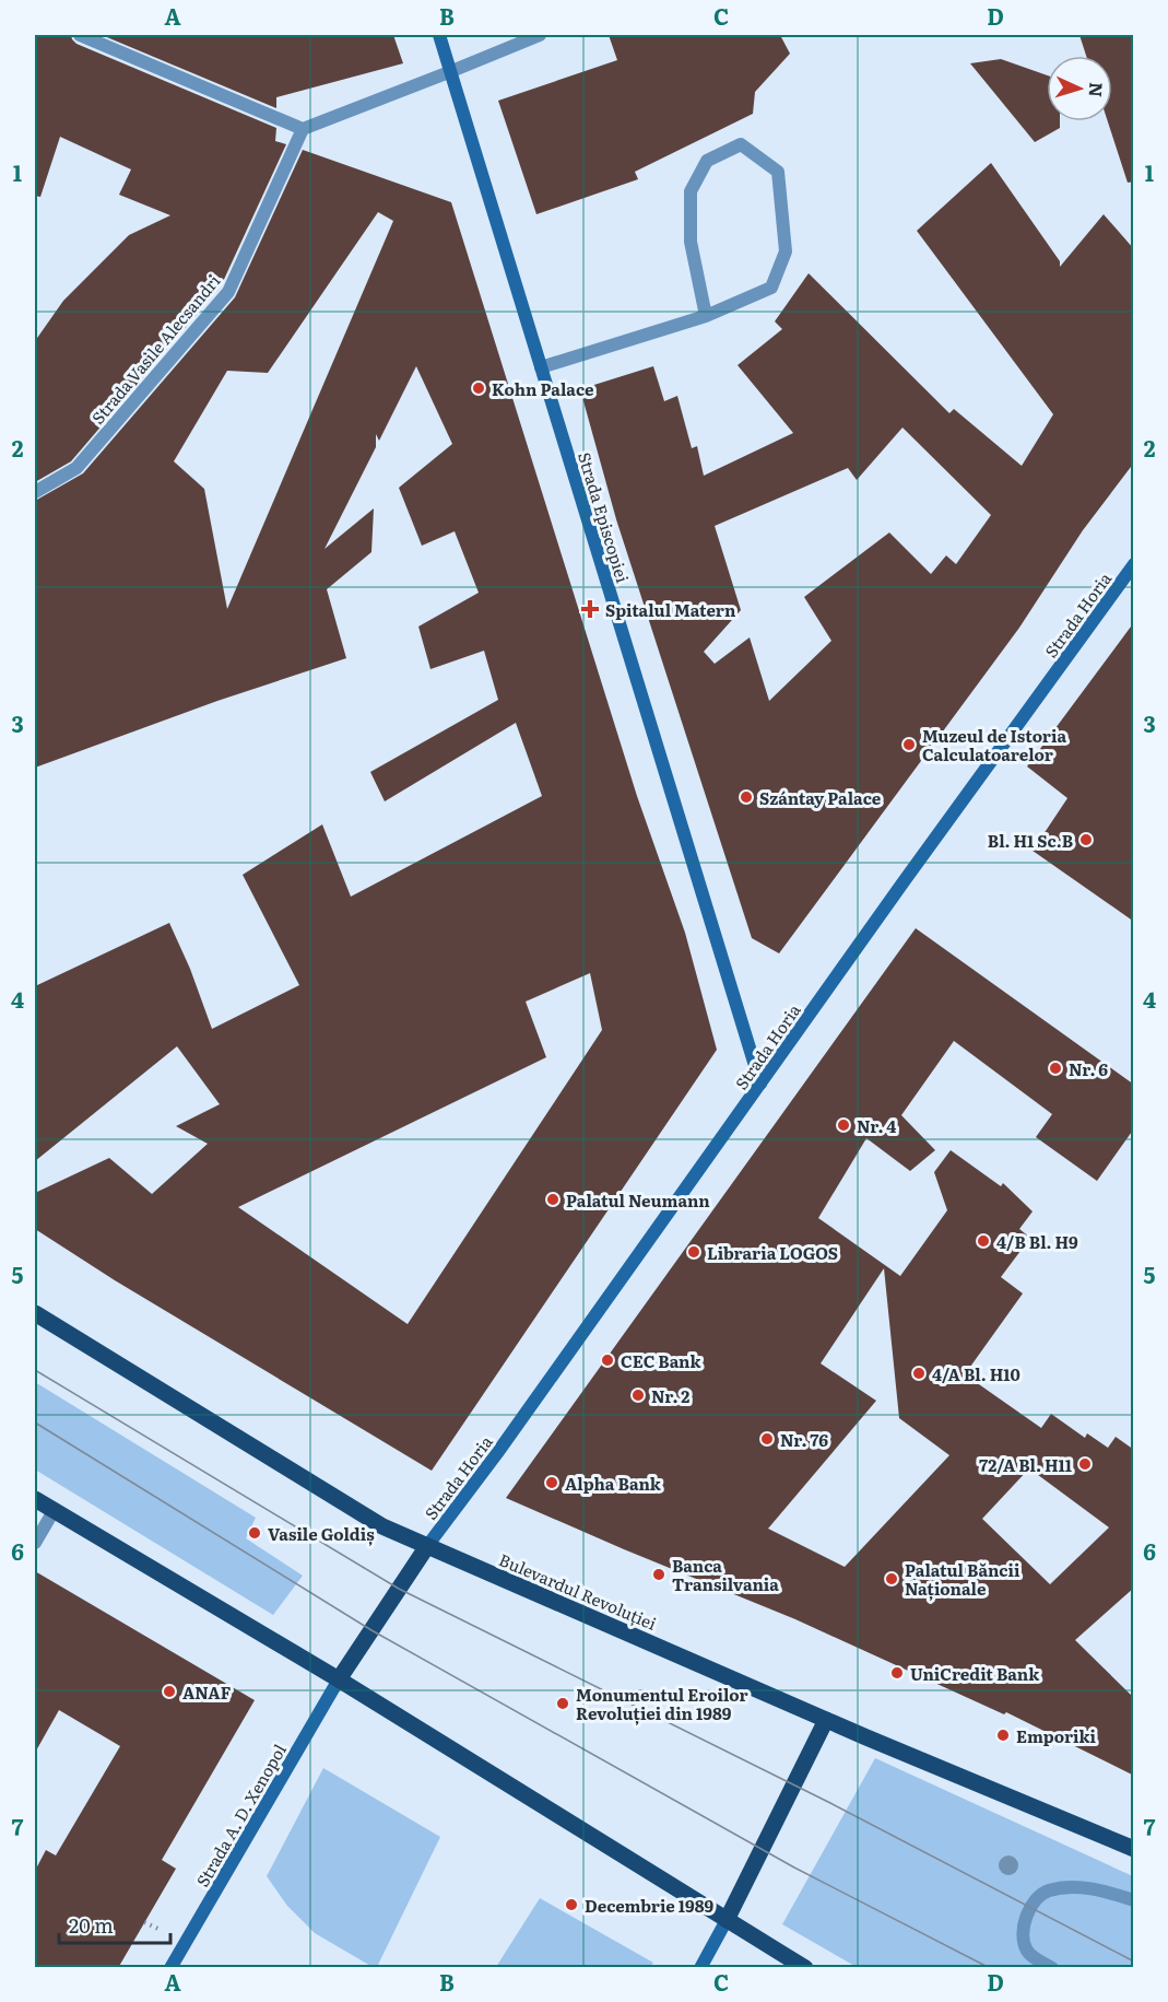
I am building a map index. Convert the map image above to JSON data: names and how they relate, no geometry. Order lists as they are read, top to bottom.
{
  "streets": {
    "main road": ["Bulevardul Revoluției"],
    "street": [
      "Strada Vasile Alecsandri",
      "Strada Episcopiei",
      "Strada Horia",
      "Strada A. D. Xenopol"
    ]
  },
  "crossings": [
    ["Strada Episcopiei", "Strada Horia"],
    ["Strada Horia", "Bulevardul Revoluției"]
  ],
  "places": {
    "other": [
      "Kohn Palace",
      "Muzeul de Istoria Calculatoarelor",
      "Szántay Palace",
      "Bl. H1 Sc.B",
      "Nr. 6",
      "Nr. 4",
      "Palatul Neumann",
      "4/B Bl. H9",
      "Libraria LOGOS",
      "CEC Bank",
      "4/A Bl. H10",
      "Nr. 2",
      "Nr. 76",
      "72/A Bl. H11",
      "Alpha Bank",
      "Vasile Goldiș",
      "Banca Transilvania",
      "Palatul Băncii Naționale",
      "UniCredit Bank",
      "ANAF",
      "Monumentul Eroilor Revoluției din 1989",
      "Emporiki",
      "Decembrie 1989"
    ],
    "health": ["Spitalul Matern"]
  },
  "scale_bar": "20 m",
  "north": "right",
  "grid": {
    "columns": [
      "A",
      "B",
      "C",
      "D"
    ],
    "rows": [
      "1",
      "2",
      "3",
      "4",
      "5",
      "6",
      "7"
    ]
  }
}
